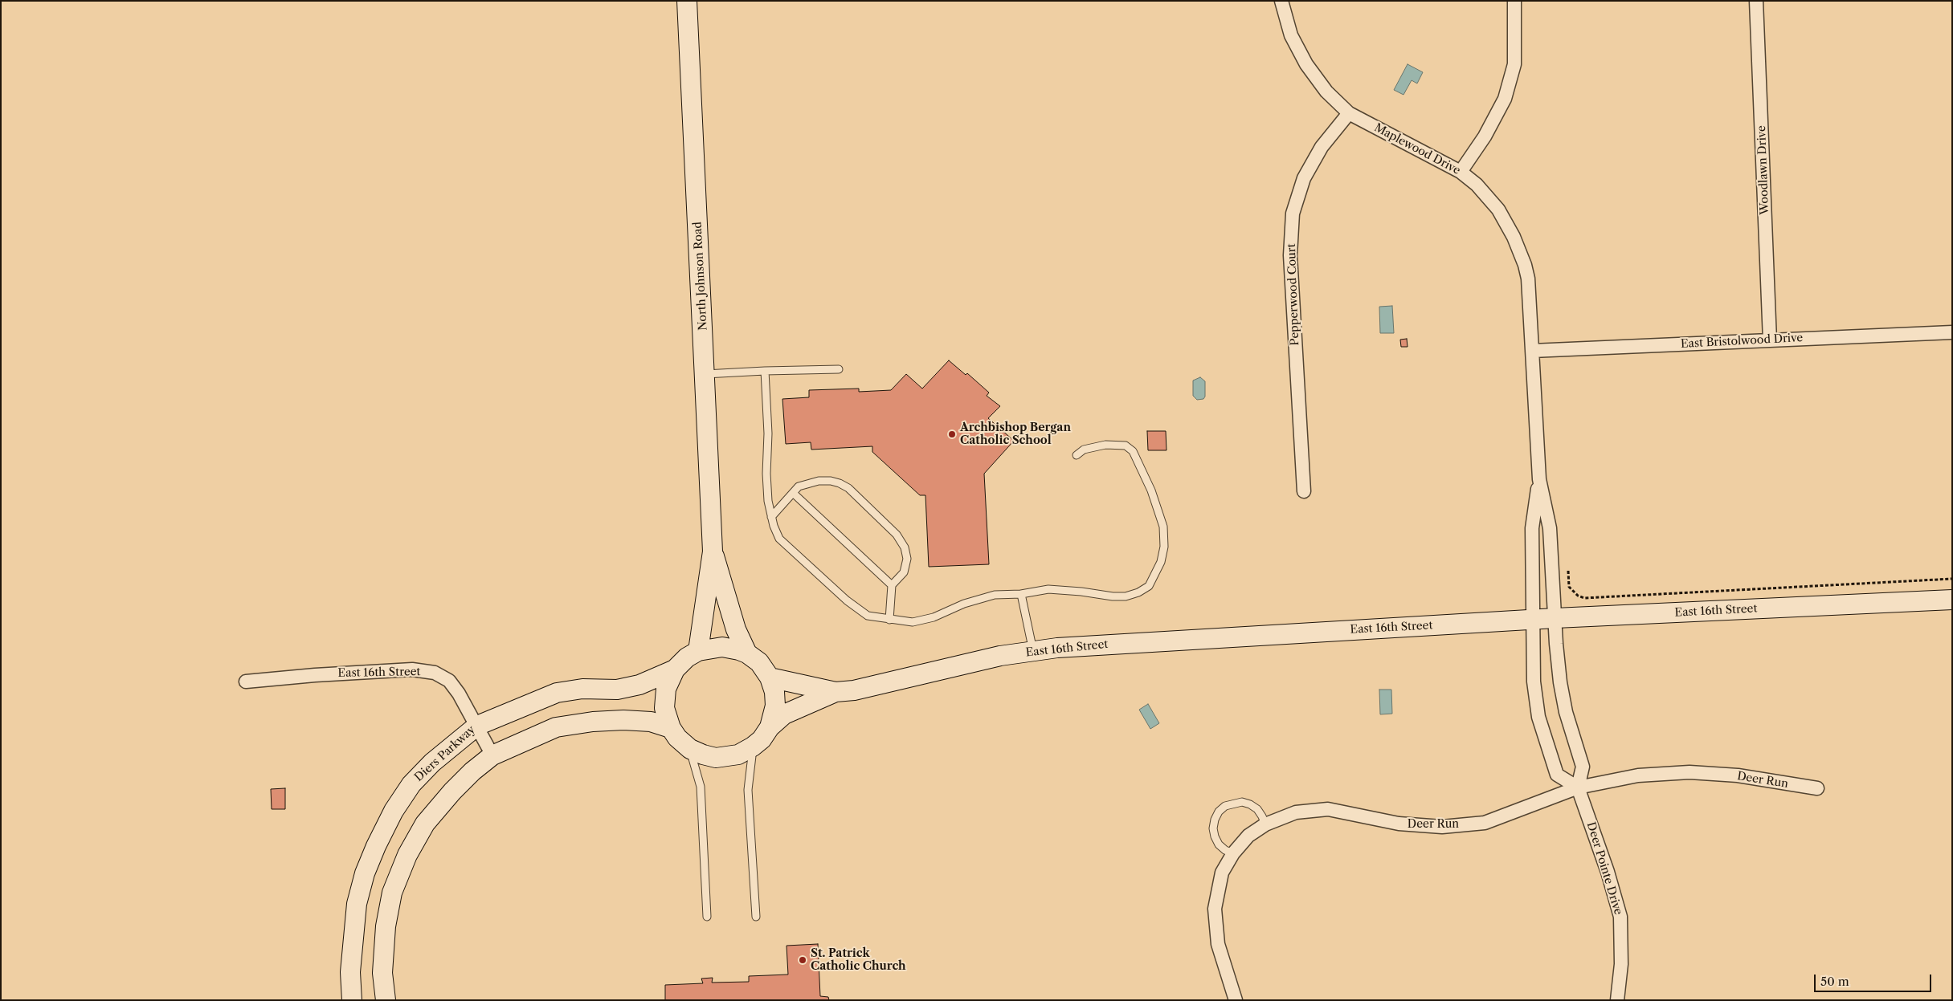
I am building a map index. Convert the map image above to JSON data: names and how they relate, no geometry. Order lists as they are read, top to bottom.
{
  "streets": {
    "main road": ["North Johnson Road", "East 16th Street", "Diers Parkway"],
    "street": [
      "Maplewood Drive",
      "Woodlawn Drive",
      "Pepperwood Court",
      "East Bristolwood Drive",
      "Deer Run",
      "Deer Pointe Drive"
    ]
  },
  "crossings": [
    ["Maplewood Drive", "Pepperwood Court"],
    ["Maplewood Drive", "East Bristolwood Drive"],
    ["Maplewood Drive", "East 16th Street"],
    ["Woodlawn Drive", "East Bristolwood Drive"],
    ["North Johnson Road", "East 16th Street"],
    ["North Johnson Road", "Diers Parkway"],
    ["East 16th Street", "Diers Parkway"],
    ["Deer Run", "Deer Pointe Drive"]
  ],
  "places": ["Archbishop Bergan Catholic School", "St. Patrick Catholic Church"],
  "scale_bar": "50 m"
}
